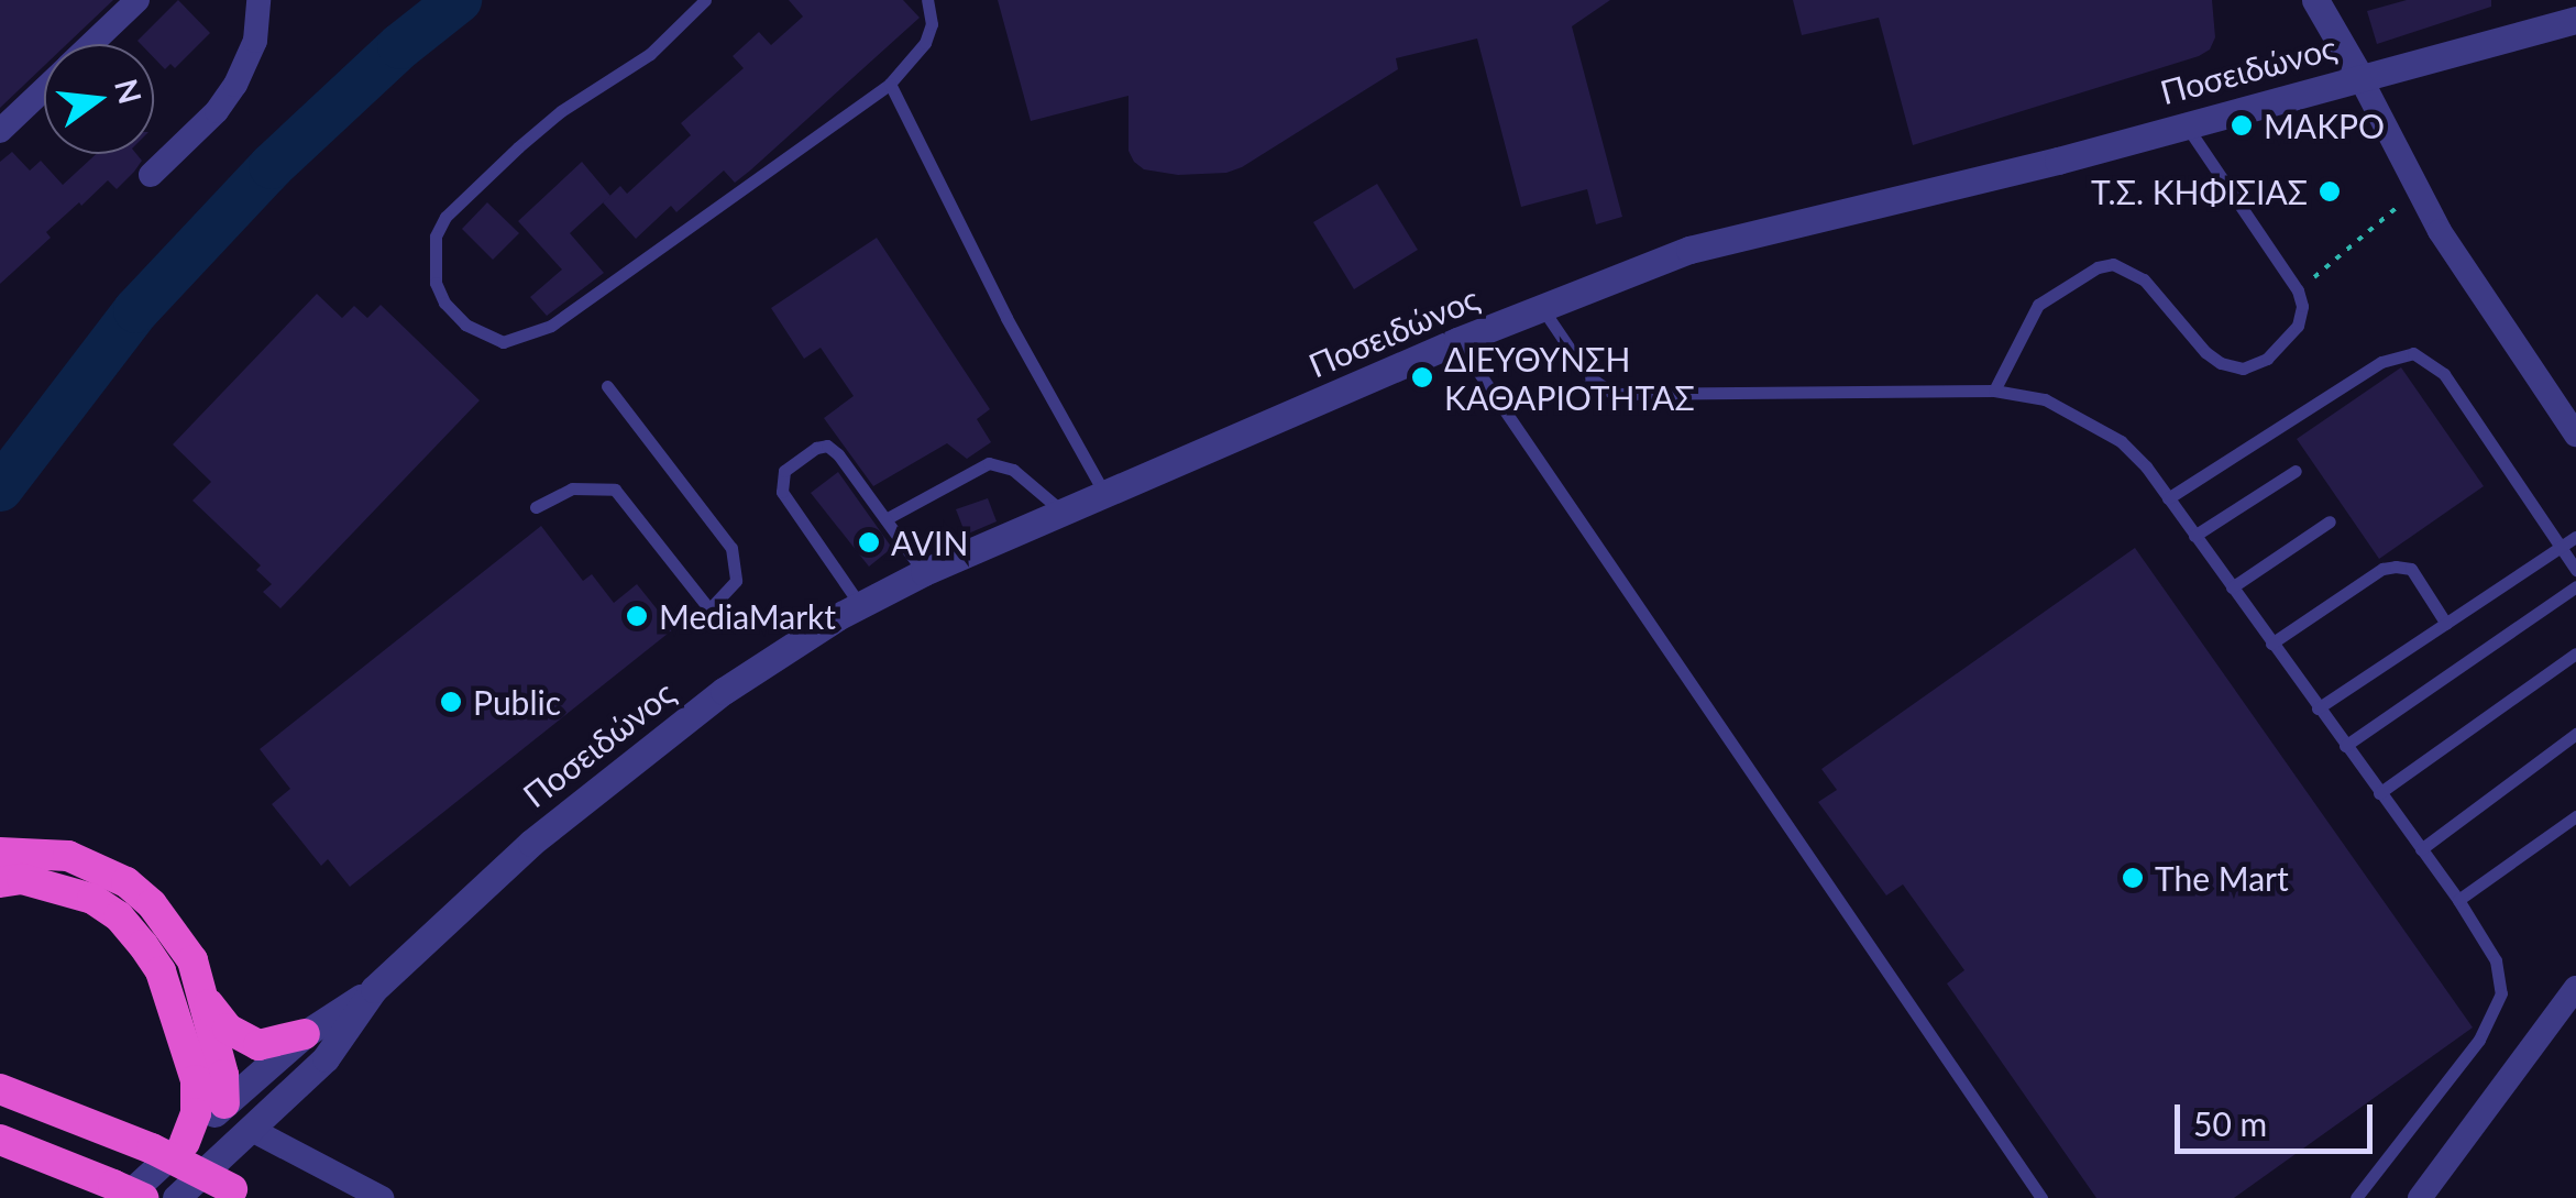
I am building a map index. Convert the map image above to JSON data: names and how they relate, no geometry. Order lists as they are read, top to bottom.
{
  "streets": {
    "street": ["Ποσειδώνος"]
  },
  "places": [
    "ΜΑΚΡΟ",
    "Τ.Σ. ΚΗΦΙΣΙΑΣ",
    "ΔΙΕΥΘΥΝΣΗ ΚΑΘΑΡΙΟΤΗΤΑΣ",
    "AVIN",
    "MediaMarkt",
    "Public",
    "The Mart"
  ],
  "scale_bar": "50 m",
  "north": "right"
}
